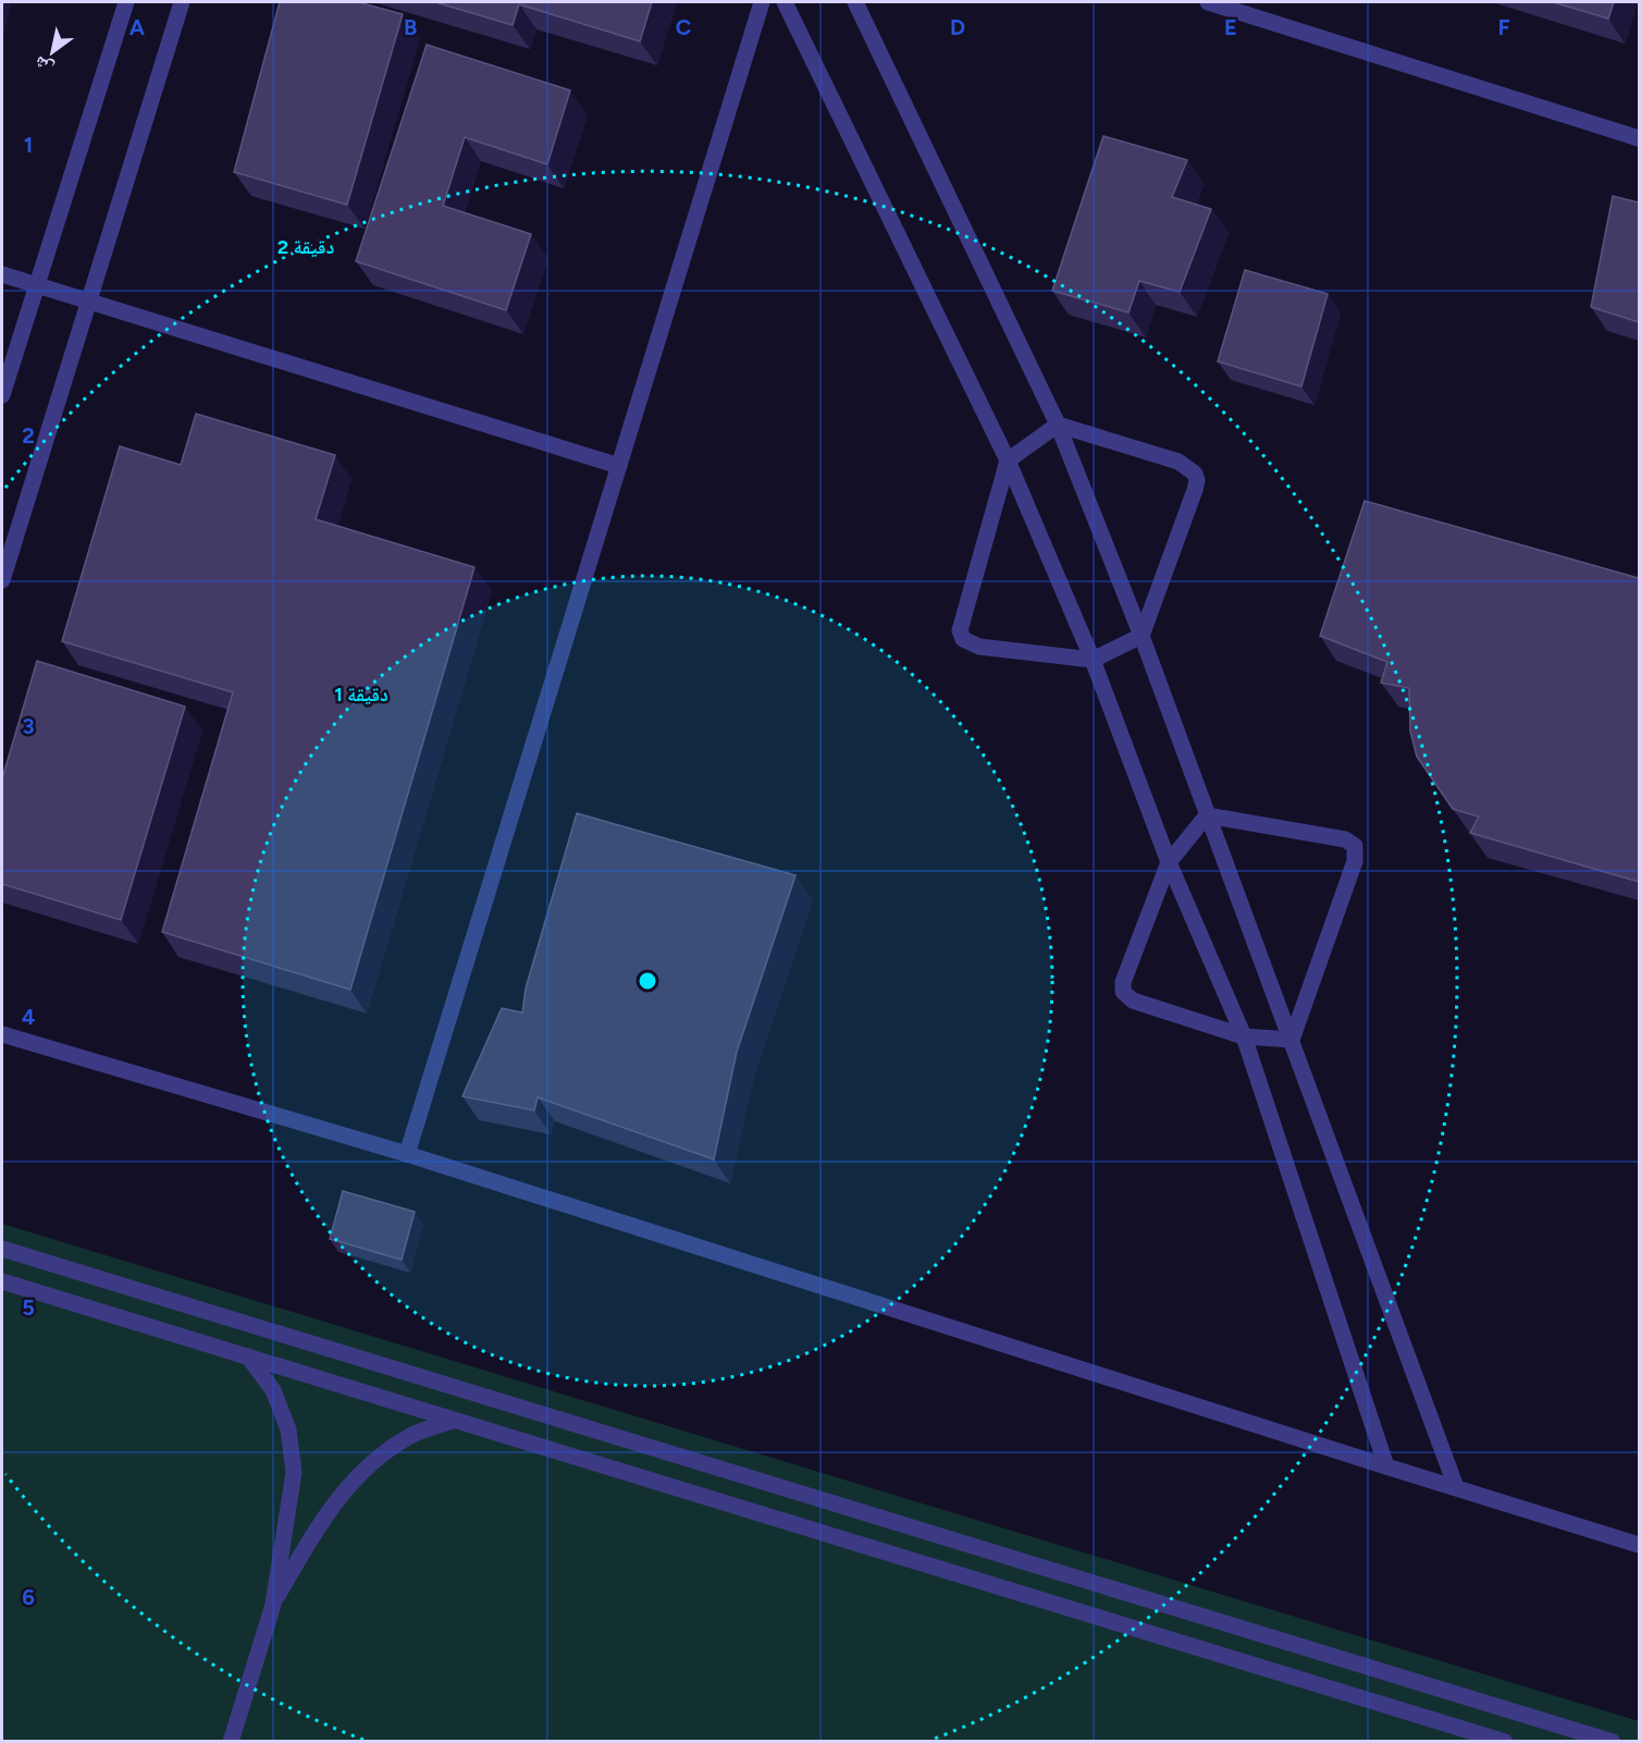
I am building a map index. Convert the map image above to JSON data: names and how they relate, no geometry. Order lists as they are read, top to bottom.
{
  "north": "bottom left",
  "grid": {
    "columns": [
      "A",
      "B",
      "C",
      "D",
      "E",
      "F"
    ],
    "rows": [
      "1",
      "2",
      "3",
      "4",
      "5",
      "6"
    ]
  },
  "rings": ["2 دقيقة", "1 دقيقة"]
}
